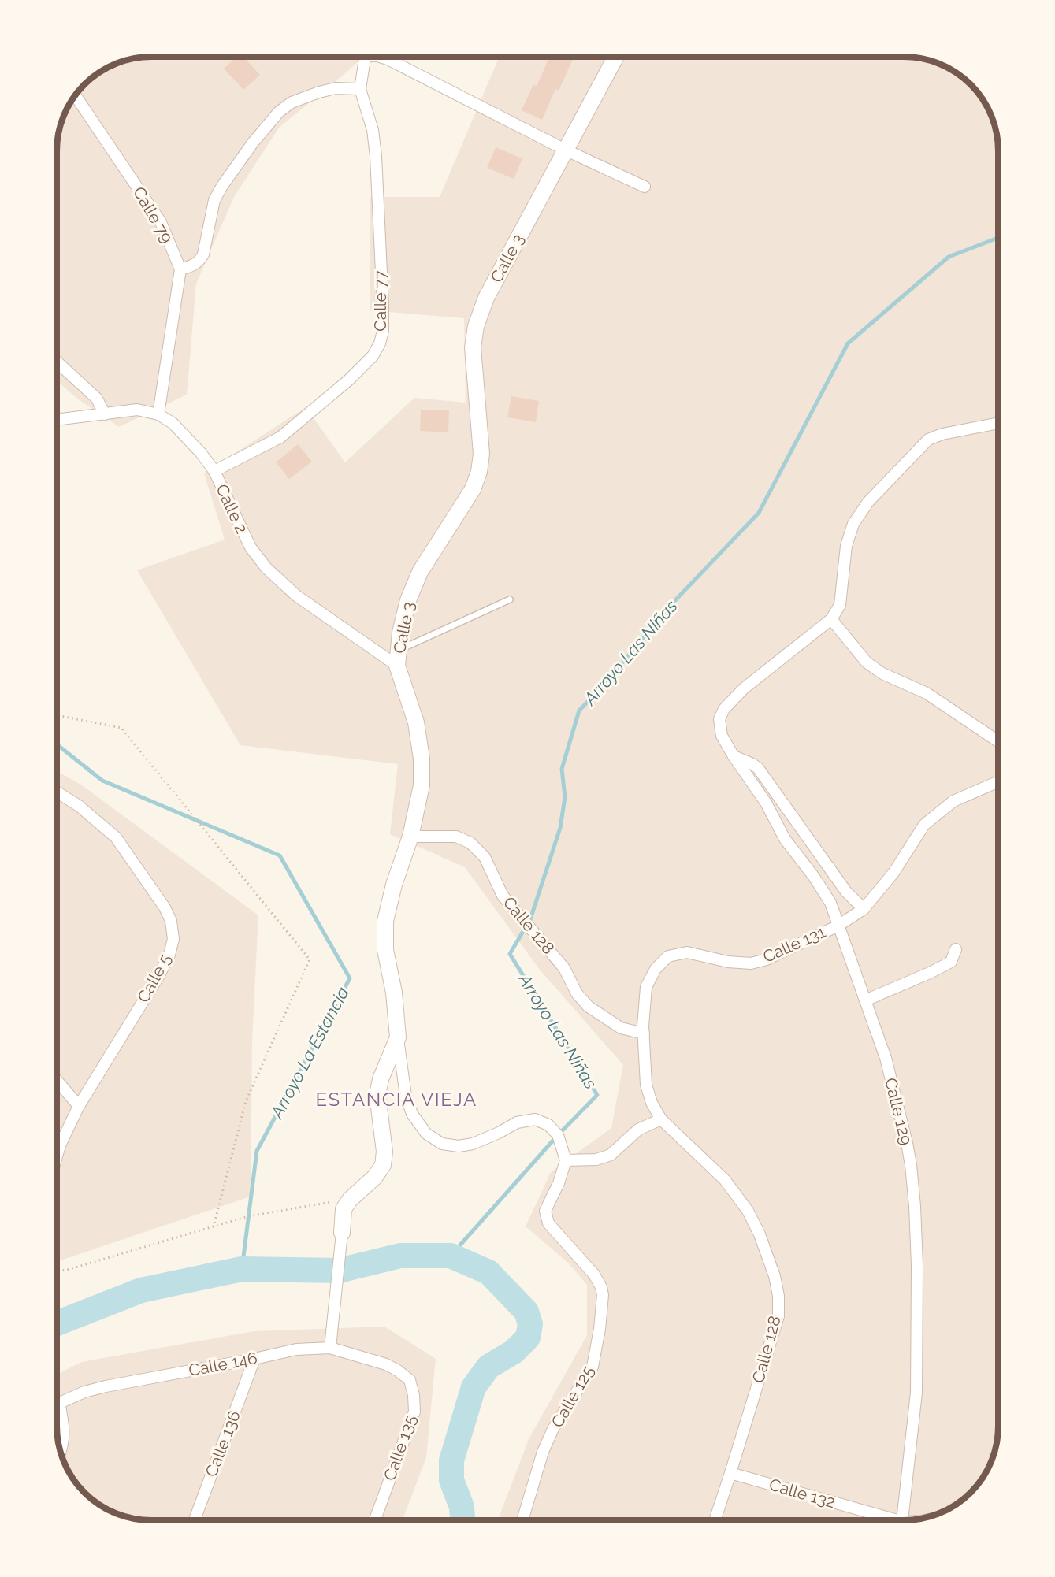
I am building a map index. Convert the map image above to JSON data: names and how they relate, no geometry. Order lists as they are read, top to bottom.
{
  "streets": {
    "street": [
      "Calle 79",
      "Calle 3",
      "Calle 77",
      "Calle 2",
      "Calle 128",
      "Calle 131",
      "Calle 5",
      "Calle 129",
      "Calle 146",
      "Calle 125",
      "Calle 136",
      "Calle 135",
      "Calle 132"
    ]
  },
  "crossings": [
    ["Calle 3", "Calle 2"],
    ["Calle 3", "Calle 128"],
    ["Calle 77", "Calle 2"],
    ["Calle 128", "Calle 131"],
    ["Calle 128", "Calle 132"],
    ["Calle 131", "Calle 129"],
    ["Calle 146", "Calle 136"],
    ["Calle 146", "Calle 135"]
  ],
  "districts": ["ESTANCIA VIEJA"],
  "water": ["Arroyo Las Niñas", "Arroyo La Estancia"]
}
